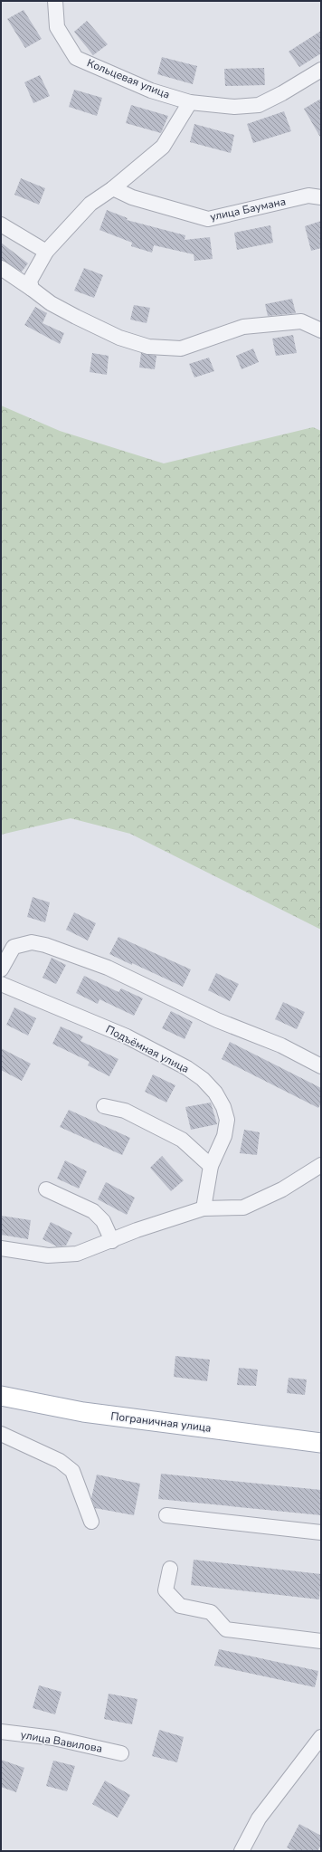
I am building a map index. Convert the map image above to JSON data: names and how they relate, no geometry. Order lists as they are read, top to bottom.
{
  "streets": {
    "main road": ["Пограничная улица"],
    "street": [
      "Кольцевая улица",
      "улица Баумана",
      "Подъёмная улица",
      "улица Вавилова"
    ]
  }
}
